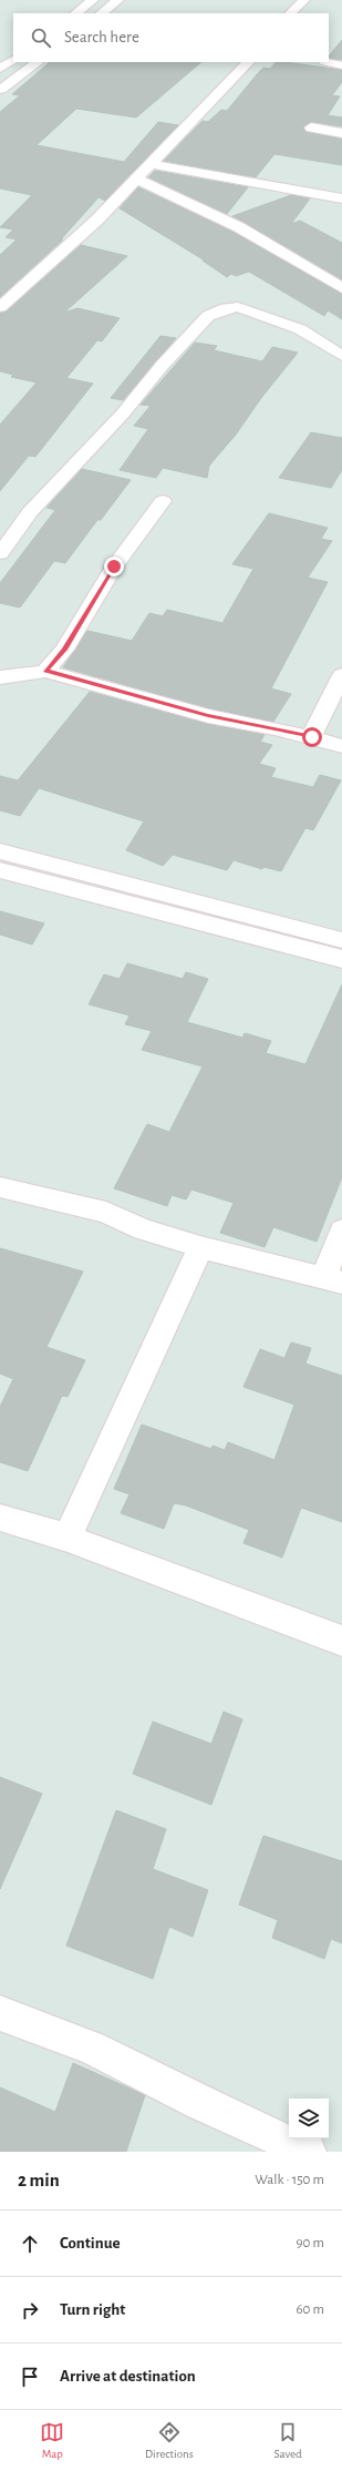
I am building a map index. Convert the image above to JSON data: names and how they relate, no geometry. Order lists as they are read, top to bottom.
{
  "page": {
    "search": "Search here",
    "heading": ["2 min", "Walk · 150 m"],
    "list": [
      ["Continue", "90 m"],
      ["Turn right", "60 m"],
      "Arrive at destination"
    ],
    "nav": ["Map", "Directions", "Saved"]
  }
}
